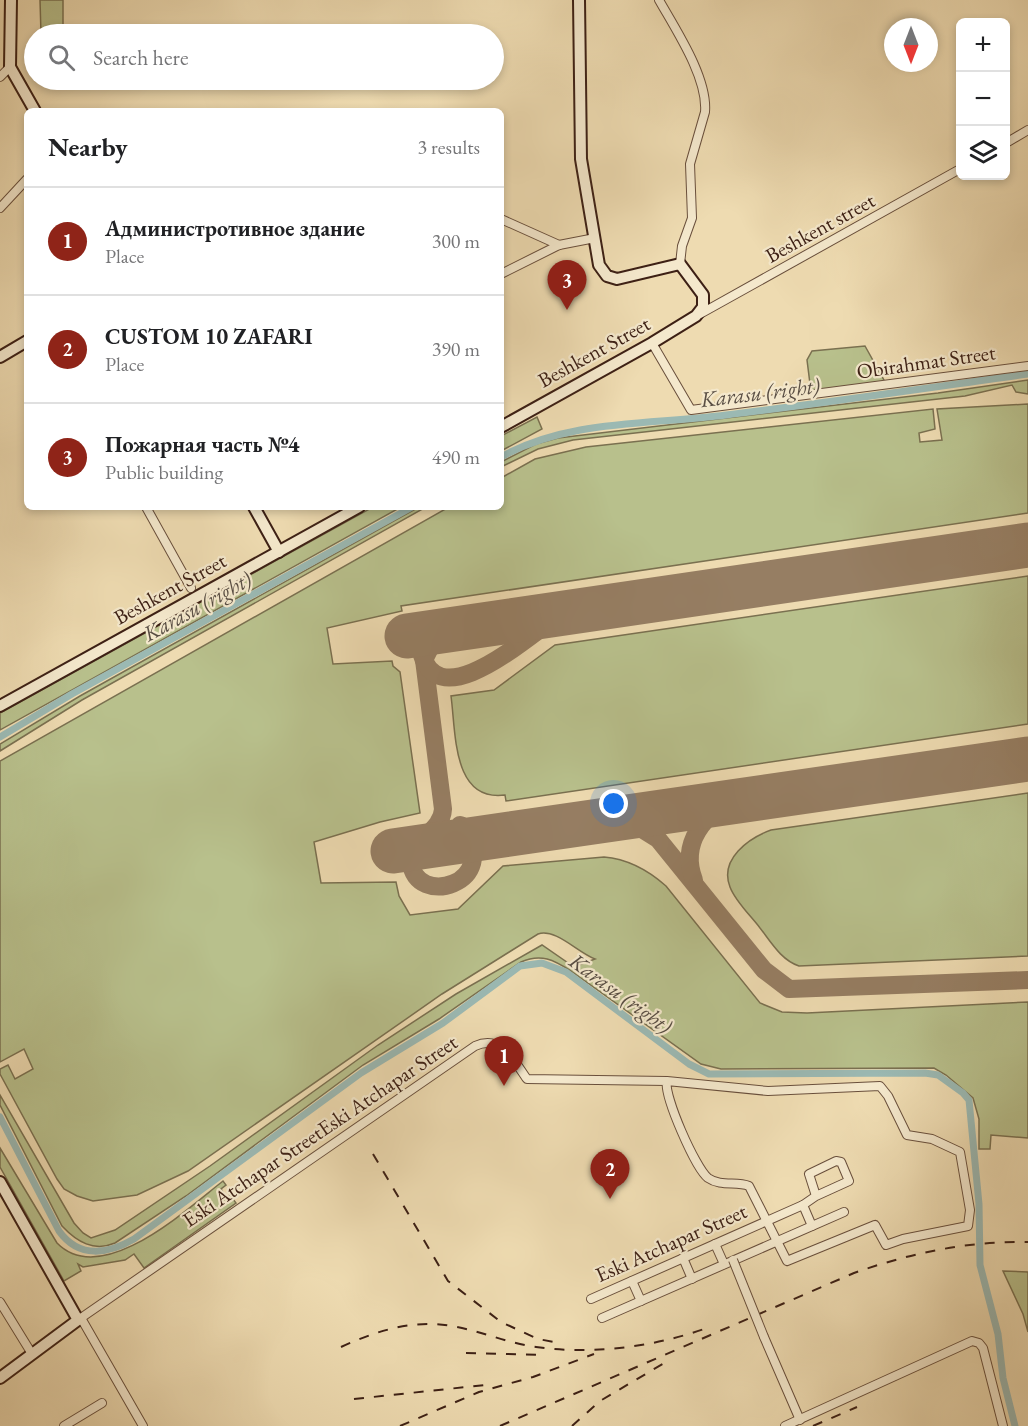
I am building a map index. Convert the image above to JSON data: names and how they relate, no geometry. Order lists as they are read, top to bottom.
{
  "streets": {
    "street": [
      "Beshkent street",
      "Beshkent Street",
      "Obirahmat Street",
      "Eski Atchapar Street"
    ]
  },
  "crossings": [
    ["Beshkent street", "Beshkent Street"],
    ["Beshkent Street", "Obirahmat Street"]
  ],
  "water": ["Karasu (right)"],
  "north": "bottom",
  "page": {
    "map_buttons": ["+", "−"],
    "search": "Search here",
    "heading": ["Nearby", "3 results"],
    "list": [
      {
        "mark": "1",
        "name": "Администротивное здание",
        "note": "Place",
        "value": "300 m"
      },
      {
        "mark": "2",
        "name": "CUSTOM 10 ZAFARI",
        "note": "Place",
        "value": "390 m"
      },
      {
        "mark": "3",
        "name": "Пожарная часть №4",
        "note": "Public building",
        "value": "490 m"
      }
    ],
    "pins": ["3", "1", "2"]
  }
}
